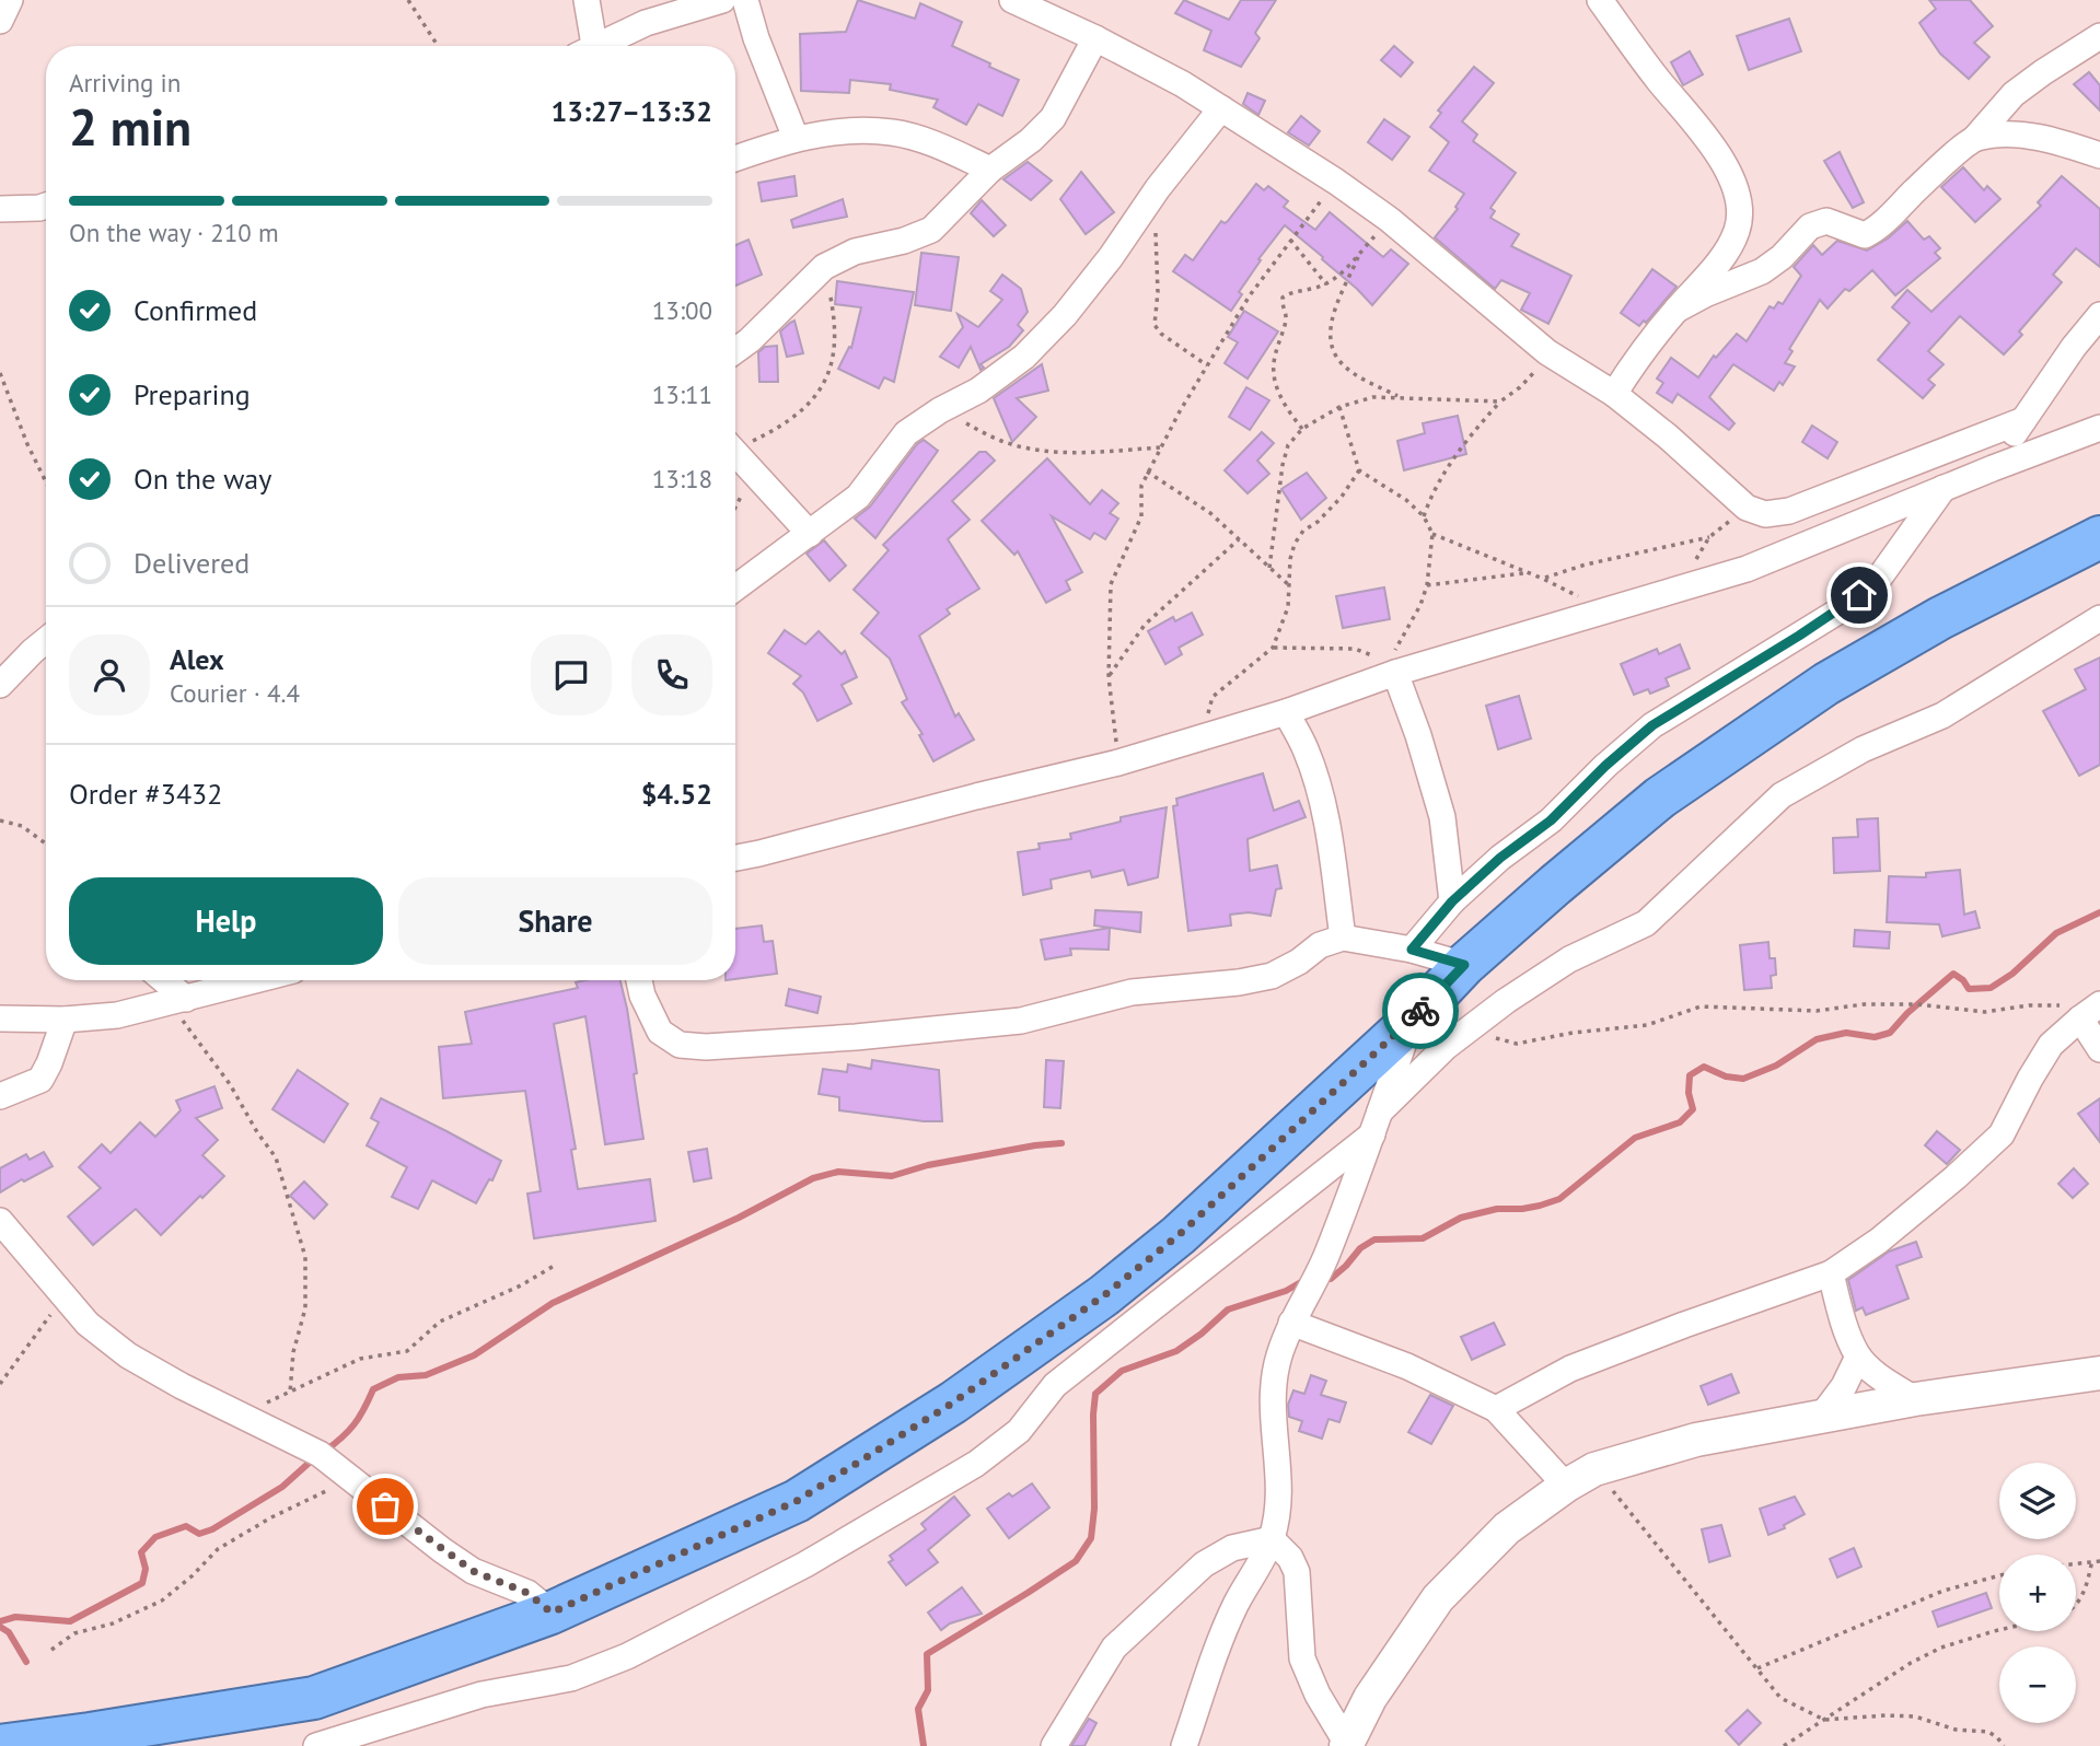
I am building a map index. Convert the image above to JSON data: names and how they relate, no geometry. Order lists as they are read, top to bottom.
{
  "page": {
    "heading": ["2 min", "Arriving in", "13:27–13:32"],
    "panel": [
      "Alex",
      "Courier · 4.4",
      "Order #3432",
      "$4.52"
    ],
    "bar": "On the way · 210 m",
    "list": [
      ["Confirmed", "13:00"],
      ["Preparing", "13:11"],
      ["On the way", "13:18"],
      "Delivered"
    ],
    "buttons": ["Help", "Share"],
    "map_buttons": ["+", "−"]
  }
}
